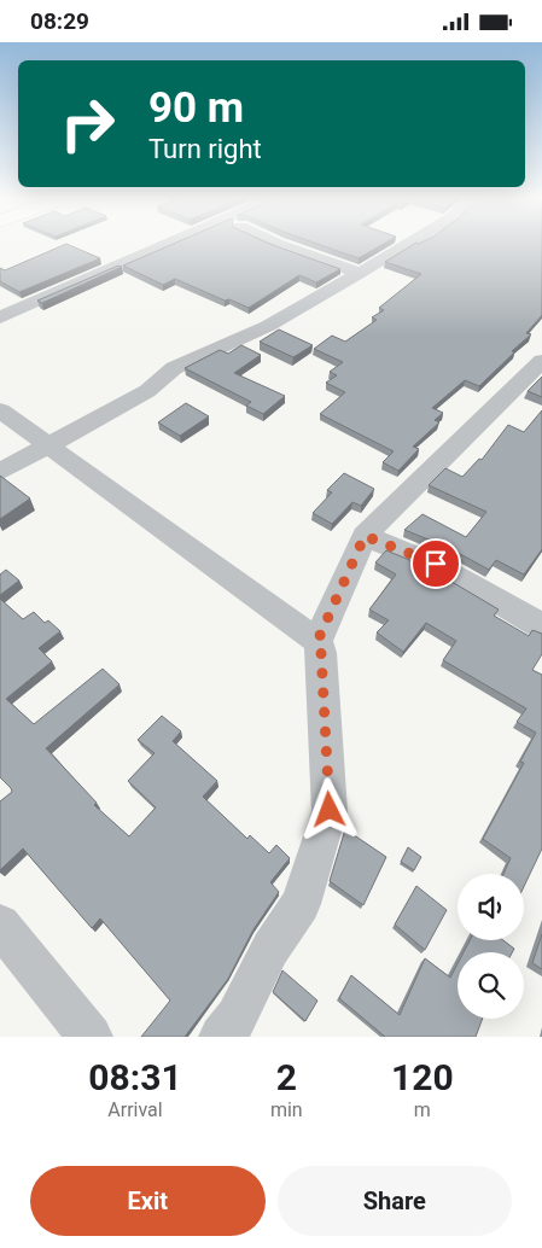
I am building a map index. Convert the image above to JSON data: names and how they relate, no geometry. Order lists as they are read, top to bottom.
{
  "page": {
    "status": "08:29",
    "turn": ["90 m", "Turn right"],
    "eta": [
      "08:31",
      "Arrival",
      "2",
      "min",
      "120",
      "m"
    ],
    "buttons": ["Exit", "Share"]
  }
}
